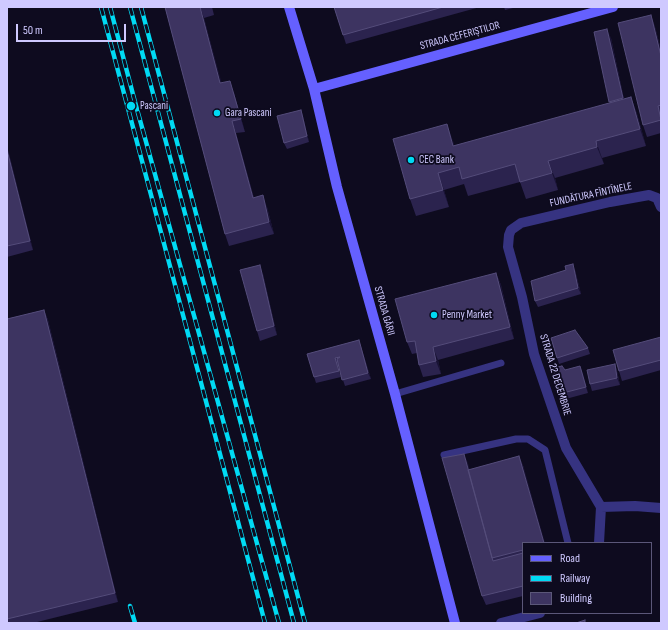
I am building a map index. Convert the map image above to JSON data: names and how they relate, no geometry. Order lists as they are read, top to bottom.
{
  "streets": {
    "street": [
      "STRADA CEFERIȘTILOR",
      "FUNDĂTURA FÎNTÎNELE",
      "STRADA GĂRII",
      "STRADA 22 DECEMBRIE"
    ]
  },
  "crossings": [
    ["STRADA CEFERIȘTILOR", "STRADA GĂRII"],
    ["FUNDĂTURA FÎNTÎNELE", "STRADA 22 DECEMBRIE"]
  ],
  "places": [
    "Pașcani",
    "Gara Pascani",
    "CEC Bank",
    "Penny Market"
  ],
  "legend": ["Road", "Railway", "Building"],
  "scale_bar": "50 m"
}
